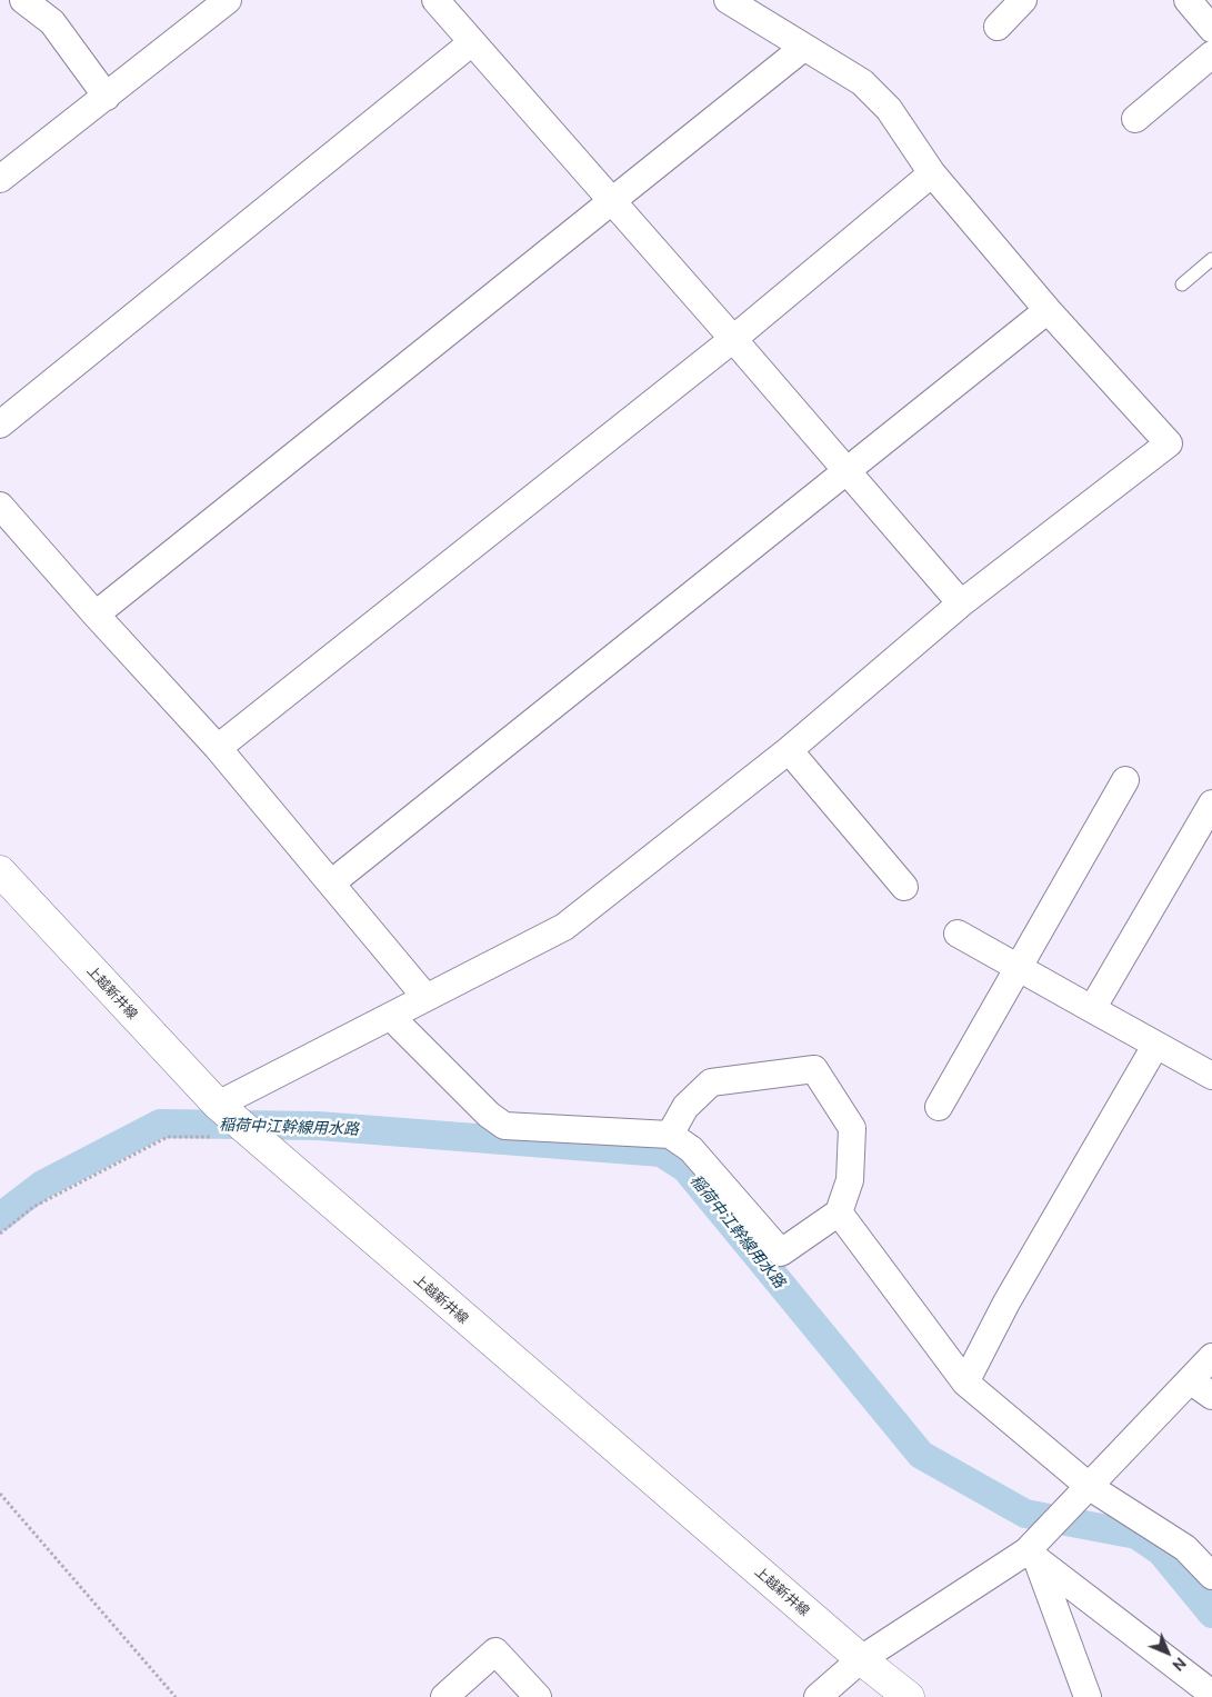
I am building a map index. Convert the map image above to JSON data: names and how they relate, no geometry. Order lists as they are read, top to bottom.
{
  "streets": {
    "main road": ["上越新井線"]
  },
  "water": ["稲荷中江幹線用水路"],
  "north": "bottom right"
}
